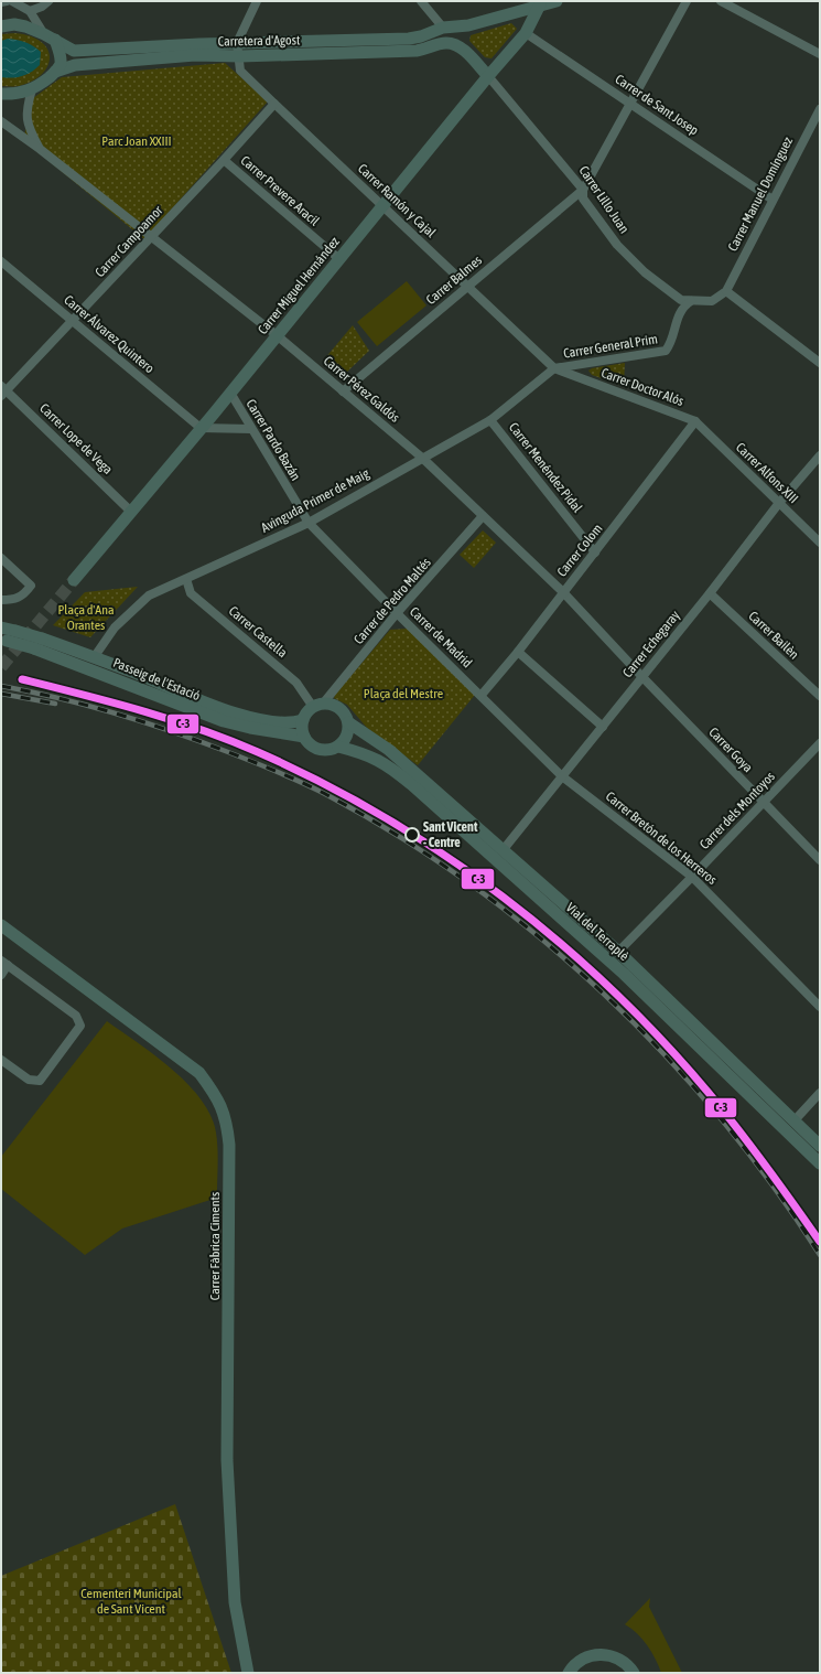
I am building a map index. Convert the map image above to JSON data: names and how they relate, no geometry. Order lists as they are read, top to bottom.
{
  "streets": {
    "main road": [
      "Carretera d'Agost",
      "Carrer Lillo Juan",
      "Carrer Miguel Hernández",
      "Passeig de l'Estació",
      "Vial del Terraplè",
      "Carrer Fàbrica Ciments"
    ],
    "street": [
      "Carrer de Sant Josep",
      "Carrer Prevere Aracil",
      "Carrer Manuel Domínguez",
      "Carrer Ramón y Cajal",
      "Carrer Campoamor",
      "Carrer Balmes",
      "Carrer Álvarez Quintero",
      "Carrer General Prim",
      "Carrer Doctor Alós",
      "Carrer Pérez Galdós",
      "Carrer Lope de Vega",
      "Carrer Pardo Bazán",
      "Carrer Menéndez Pidal",
      "Carrer Alfons XIII",
      "Avinguda Primer de Maig",
      "Carrer Colom",
      "Carrer de Pedro Maltés",
      "Carrer Castella",
      "Carrer Bailèn",
      "Carrer de Madrid",
      "Carrer Echegaray",
      "Carrer Goya",
      "Carrer dels Montoyos",
      "Carrer Bretón de los Herreros"
    ]
  },
  "crossings": [
    ["Carretera d'Agost", "Carrer Lillo Juan"],
    ["Carretera d'Agost", "Carrer Ramón y Cajal"],
    ["Carretera d'Agost", "Carrer Miguel Hernández"],
    ["Carrer de Sant Josep", "Carrer Manuel Domínguez"],
    ["Carrer de Sant Josep", "Carrer Miguel Hernández"],
    ["Carrer Prevere Aracil", "Carrer Campoamor"],
    ["Carrer Prevere Aracil", "Carrer Miguel Hernández"],
    ["Carrer Manuel Domínguez", "Carrer Lillo Juan"],
    ["Carrer Lillo Juan", "Carrer Balmes"],
    ["Carrer Lillo Juan", "Carrer Miguel Hernández"],
    ["Carrer Lillo Juan", "Carrer General Prim"],
    ["Carrer Ramón y Cajal", "Carrer Campoamor"],
    ["Carrer Ramón y Cajal", "Carrer Balmes"],
    ["Carrer Ramón y Cajal", "Carrer Miguel Hernández"],
    ["Carrer Ramón y Cajal", "Carrer General Prim"],
    ["Carrer Ramón y Cajal", "Carrer Doctor Alós"],
    ["Carrer Ramón y Cajal", "Avinguda Primer de Maig"],
    ["Carrer Campoamor", "Carrer Álvarez Quintero"],
    ["Carrer Campoamor", "Carrer Pérez Galdós"],
    ["Carrer Campoamor", "Carrer Lope de Vega"],
    ["Carrer Balmes", "Carrer Pérez Galdós"],
    ["Carrer Miguel Hernández", "Carrer Álvarez Quintero"],
    ["Carrer Miguel Hernández", "Carrer Pérez Galdós"],
    ["Carrer Miguel Hernández", "Carrer Lope de Vega"],
    ["Carrer Miguel Hernández", "Carrer Pardo Bazán"],
    ["Carrer General Prim", "Carrer Doctor Alós"],
    ["Carrer General Prim", "Avinguda Primer de Maig"],
    ["Carrer Doctor Alós", "Carrer Alfons XIII"],
    ["Carrer Doctor Alós", "Avinguda Primer de Maig"],
    ["Carrer Doctor Alós", "Carrer Colom"],
    ["Carrer Pérez Galdós", "Avinguda Primer de Maig"],
    ["Carrer Pérez Galdós", "Carrer Colom"],
    ["Carrer Pérez Galdós", "Carrer de Pedro Maltés"],
    ["Carrer Pérez Galdós", "Carrer Echegaray"],
    ["Carrer Pérez Galdós", "Carrer Goya"],
    ["Carrer Pardo Bazán", "Avinguda Primer de Maig"],
    ["Carrer Pardo Bazán", "Carrer de Madrid"],
    ["Carrer Menéndez Pidal", "Avinguda Primer de Maig"],
    ["Carrer Menéndez Pidal", "Carrer Colom"],
    ["Carrer Alfons XIII", "Carrer Colom"],
    ["Carrer Alfons XIII", "Carrer Echegaray"],
    ["Avinguda Primer de Maig", "Carrer Castella"],
    ["Avinguda Primer de Maig", "Carrer de Madrid"],
    ["Avinguda Primer de Maig", "Passeig de l'Estació"],
    ["Carrer Colom", "Carrer de Madrid"],
    ["Carrer Colom", "Carrer Bretón de los Herreros"],
    ["Carrer de Pedro Maltés", "Carrer Castella"],
    ["Carrer de Pedro Maltés", "Carrer de Madrid"],
    ["Carrer de Pedro Maltés", "Passeig de l'Estació"],
    ["Carrer de Pedro Maltés", "Vial del Terraplè"],
    ["Carrer Castella", "Passeig de l'Estació"],
    ["Carrer Castella", "Vial del Terraplè"],
    ["Carrer Bailèn", "Carrer Echegaray"],
    ["Carrer de Madrid", "Carrer Bretón de los Herreros"],
    ["Carrer Echegaray", "Carrer Goya"],
    ["Carrer Echegaray", "Carrer Bretón de los Herreros"],
    ["Carrer Echegaray", "Vial del Terraplè"],
    ["Passeig de l'Estació", "Vial del Terraplè"],
    ["Carrer Goya", "Carrer dels Montoyos"],
    ["Carrer dels Montoyos", "Carrer Bretón de los Herreros"],
    ["Carrer dels Montoyos", "Vial del Terraplè"]
  ],
  "parks": [
    "Parc Joan XXIII",
    "Plaça d'Ana Orantes",
    "Plaça del Mestre",
    "Cementeri Municipal de Sant Vicent"
  ],
  "places": ["Sant Vicent - Centre"],
  "lines": ["transit line C-3"]
}
